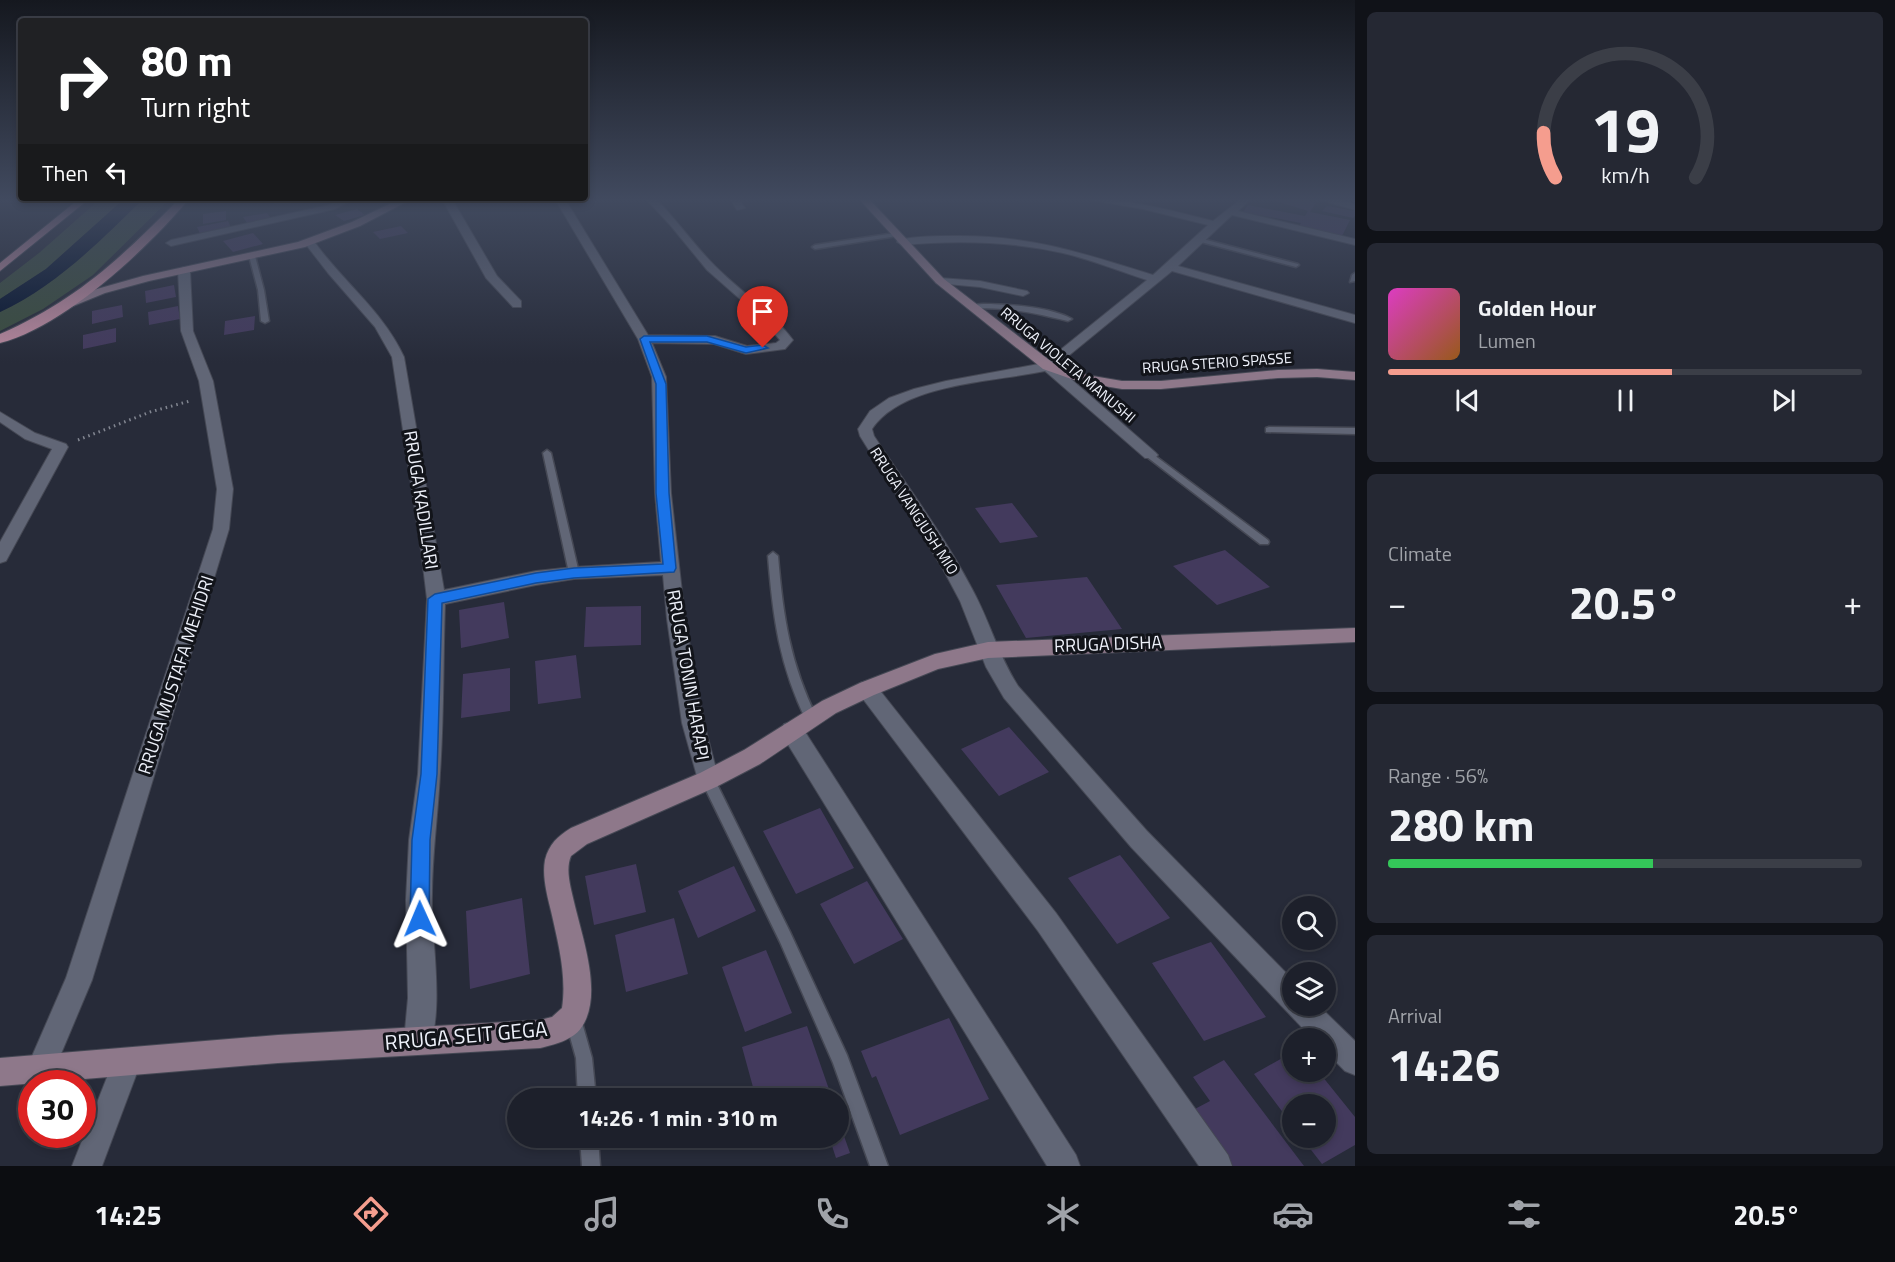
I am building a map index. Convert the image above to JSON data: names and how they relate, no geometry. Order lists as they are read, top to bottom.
{
  "streets": {
    "street": [
      "RRUGA STERIO SPASSE",
      "RRUGA VIOLETA MANUSHI",
      "RRUGA KADILLARI",
      "RRUGA VANGJUSH MIO",
      "RRUGA DISHA",
      "RRUGA MUSTAFA MEHIDRI",
      "RRUGA TONIN HARAPI",
      "RRUGA SEIT GEGA"
    ]
  },
  "crossings": [
    ["RRUGA STERIO SPASSE", "RRUGA VIOLETA MANUSHI"],
    ["RRUGA STERIO SPASSE", "RRUGA VANGJUSH MIO"],
    ["RRUGA VIOLETA MANUSHI", "RRUGA VANGJUSH MIO"],
    ["RRUGA KADILLARI", "RRUGA SEIT GEGA"],
    ["RRUGA VANGJUSH MIO", "RRUGA DISHA"],
    ["RRUGA DISHA", "RRUGA SEIT GEGA"],
    ["RRUGA MUSTAFA MEHIDRI", "RRUGA SEIT GEGA"],
    ["RRUGA TONIN HARAPI", "RRUGA SEIT GEGA"]
  ],
  "page": {
    "turn": ["80 m", "Turn right"],
    "then": "Then",
    "song": ["Golden Hour", "Lumen"],
    "tile": [
      "Climate",
      ["Range · 56%", "280 km"],
      ["Arrival", "14:26"]
    ],
    "heat": ["−", "20.5°", "+"],
    "map_buttons": ["+", "−"],
    "limit": "30",
    "trip": "14:26 · 1 min · 310 m",
    "tabs": ["14:25", "20.5°"],
    "gauge": ["19", "km/h"]
  }
}
